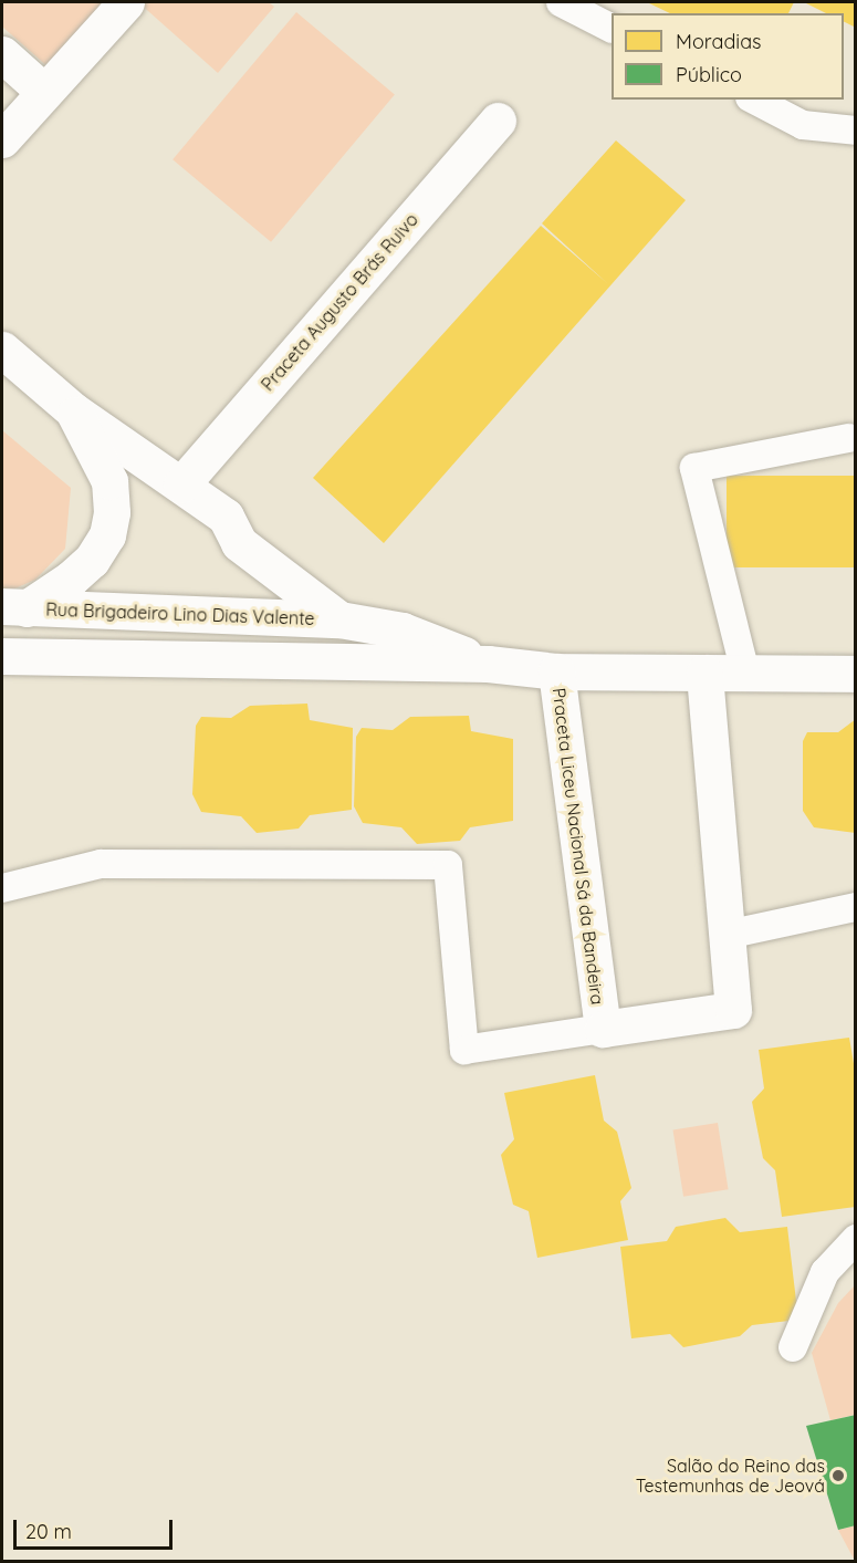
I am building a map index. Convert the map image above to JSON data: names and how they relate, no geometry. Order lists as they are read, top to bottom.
{
  "streets": {
    "street": ["Praceta Augusto Brás Ruivo", "Rua Brigadeiro Lino Dias Valente", "Praceta Liceu Nacional Sá da Bandeira"]
  },
  "crossings": [
    ["Praceta Augusto Brás Ruivo", "Rua Brigadeiro Lino Dias Valente"],
    ["Rua Brigadeiro Lino Dias Valente", "Praceta Liceu Nacional Sá da Bandeira"]
  ],
  "places": ["Salão do Reino das Testemunhas de Jeová"],
  "legend": ["Moradias", "Público"],
  "scale_bar": "20 m"
}
